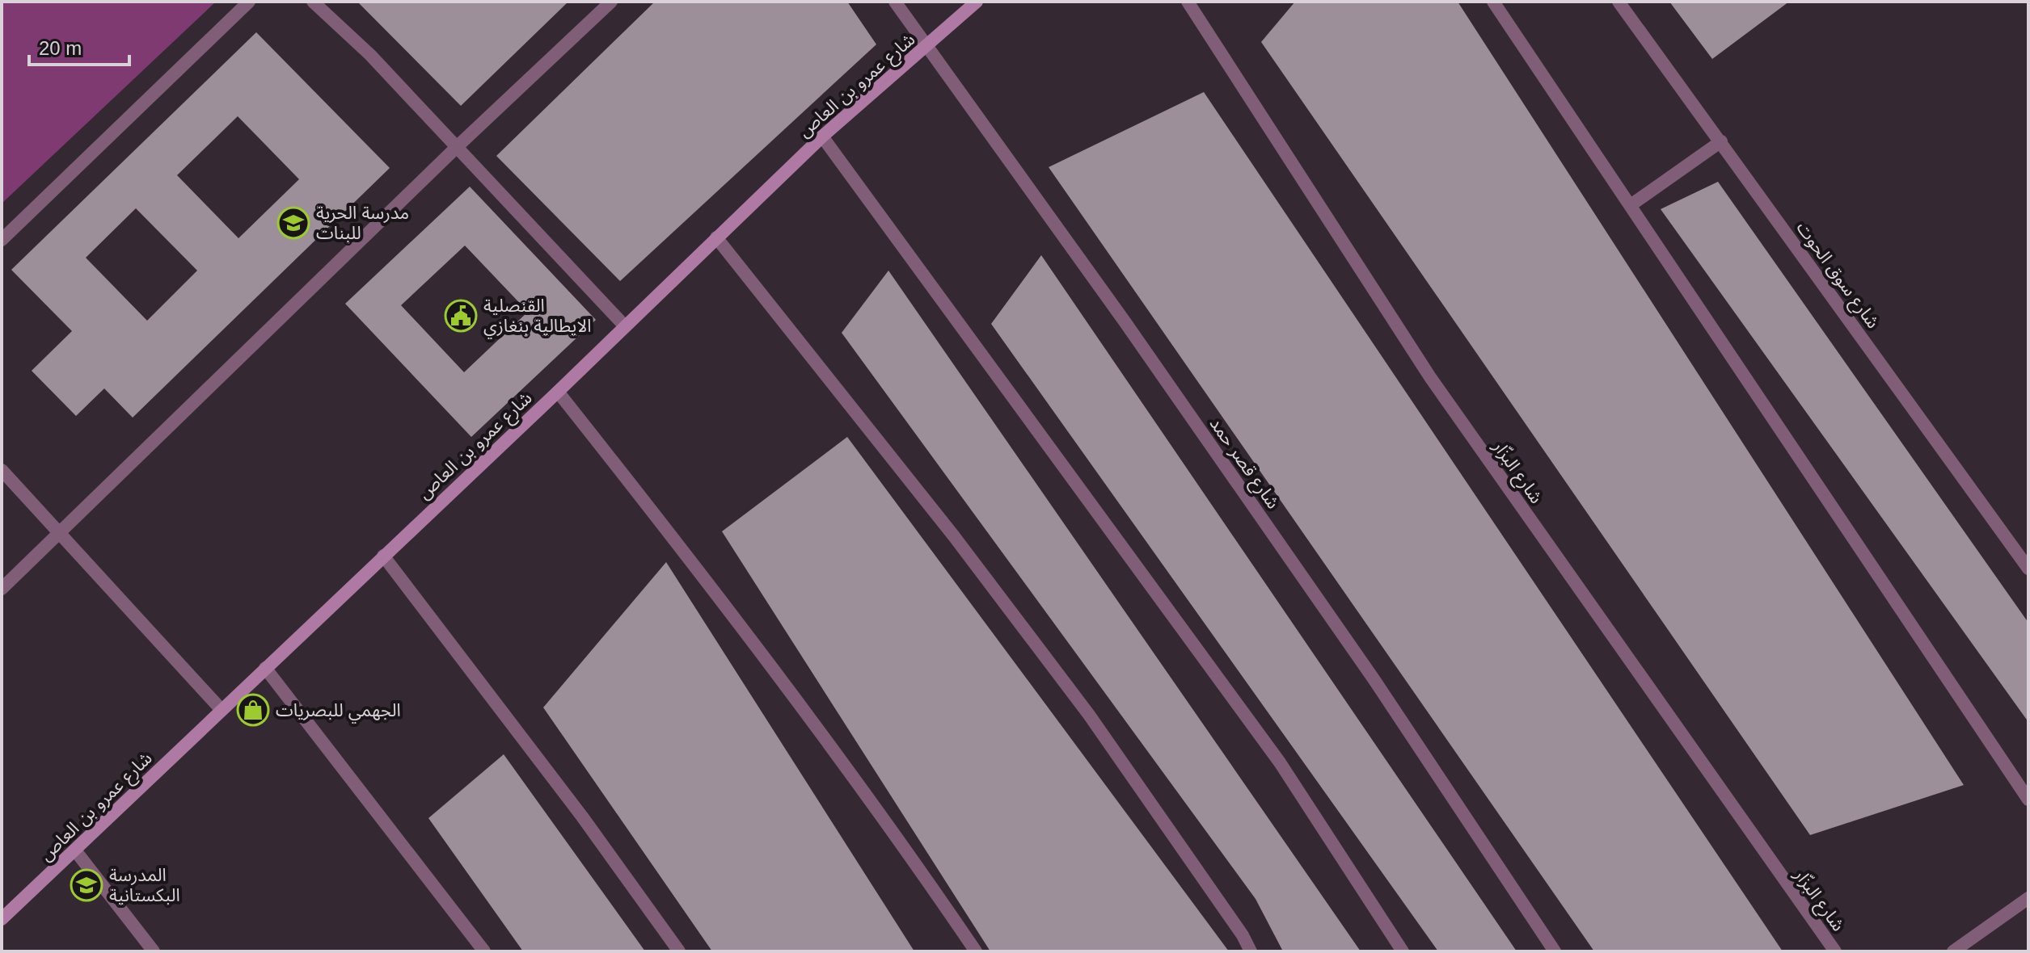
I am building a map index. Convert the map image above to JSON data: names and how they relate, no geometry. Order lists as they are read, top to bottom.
{
  "streets": {
    "street": [
      "شارع عمرو بن العاص",
      "شارع سوق الحوت",
      "شارع قصر حمد",
      "شارع البزّار"
    ]
  },
  "crossings": [
    ["شارع عمرو بن العاص", "شارع قصر حمد"]
  ],
  "places": {
    "school or university": ["مدرسة الحرية للبنات", "المدرسة البكستانية"],
    "public building": ["القنصلية الايطالية بنغازي"],
    "shop": ["الجهمي للبصريات"]
  },
  "scale_bar": "20 m"
}
